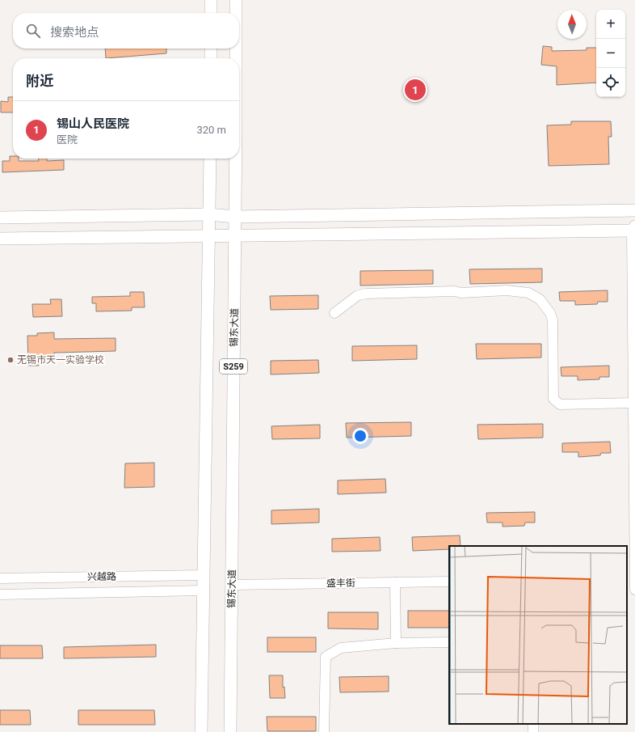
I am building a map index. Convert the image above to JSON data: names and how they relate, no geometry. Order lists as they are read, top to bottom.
{
  "streets": {
    "main road": ["锡东大道", "S259"],
    "street": ["兴越路", "盛丰街"]
  },
  "crossings": [
    ["锡东大道", "盛丰街"],
    ["S259", "兴越路"]
  ],
  "places": ["无锡市天一实验学校"],
  "north": "top",
  "page": {
    "map_buttons": ["+", "−"],
    "search": "搜索地点",
    "heading": "附近",
    "pins": "1",
    "list": [
      {
        "mark": "1",
        "name": "锡山人民医院",
        "note": "医院",
        "value": "320 m"
      }
    ]
  }
}
